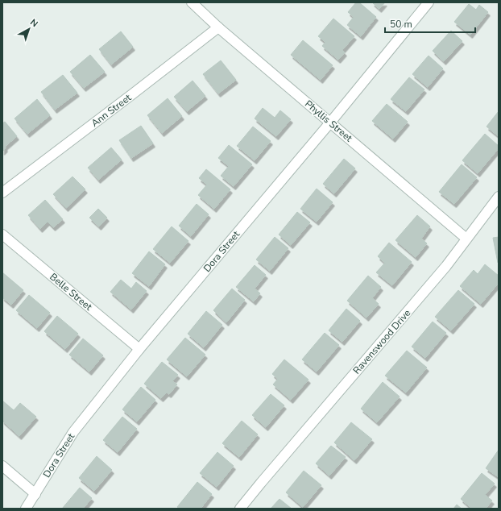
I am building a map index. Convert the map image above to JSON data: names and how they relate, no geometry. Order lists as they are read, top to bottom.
{
  "streets": {
    "street": [
      "Ann Street",
      "Phyllis Street",
      "Dora Street",
      "Belle Street",
      "Ravenswood Drive"
    ]
  },
  "crossings": [
    ["Ann Street", "Phyllis Street"],
    ["Phyllis Street", "Dora Street"],
    ["Phyllis Street", "Ravenswood Drive"],
    ["Dora Street", "Belle Street"]
  ],
  "scale_bar": "50 m",
  "north": "top right"
}
